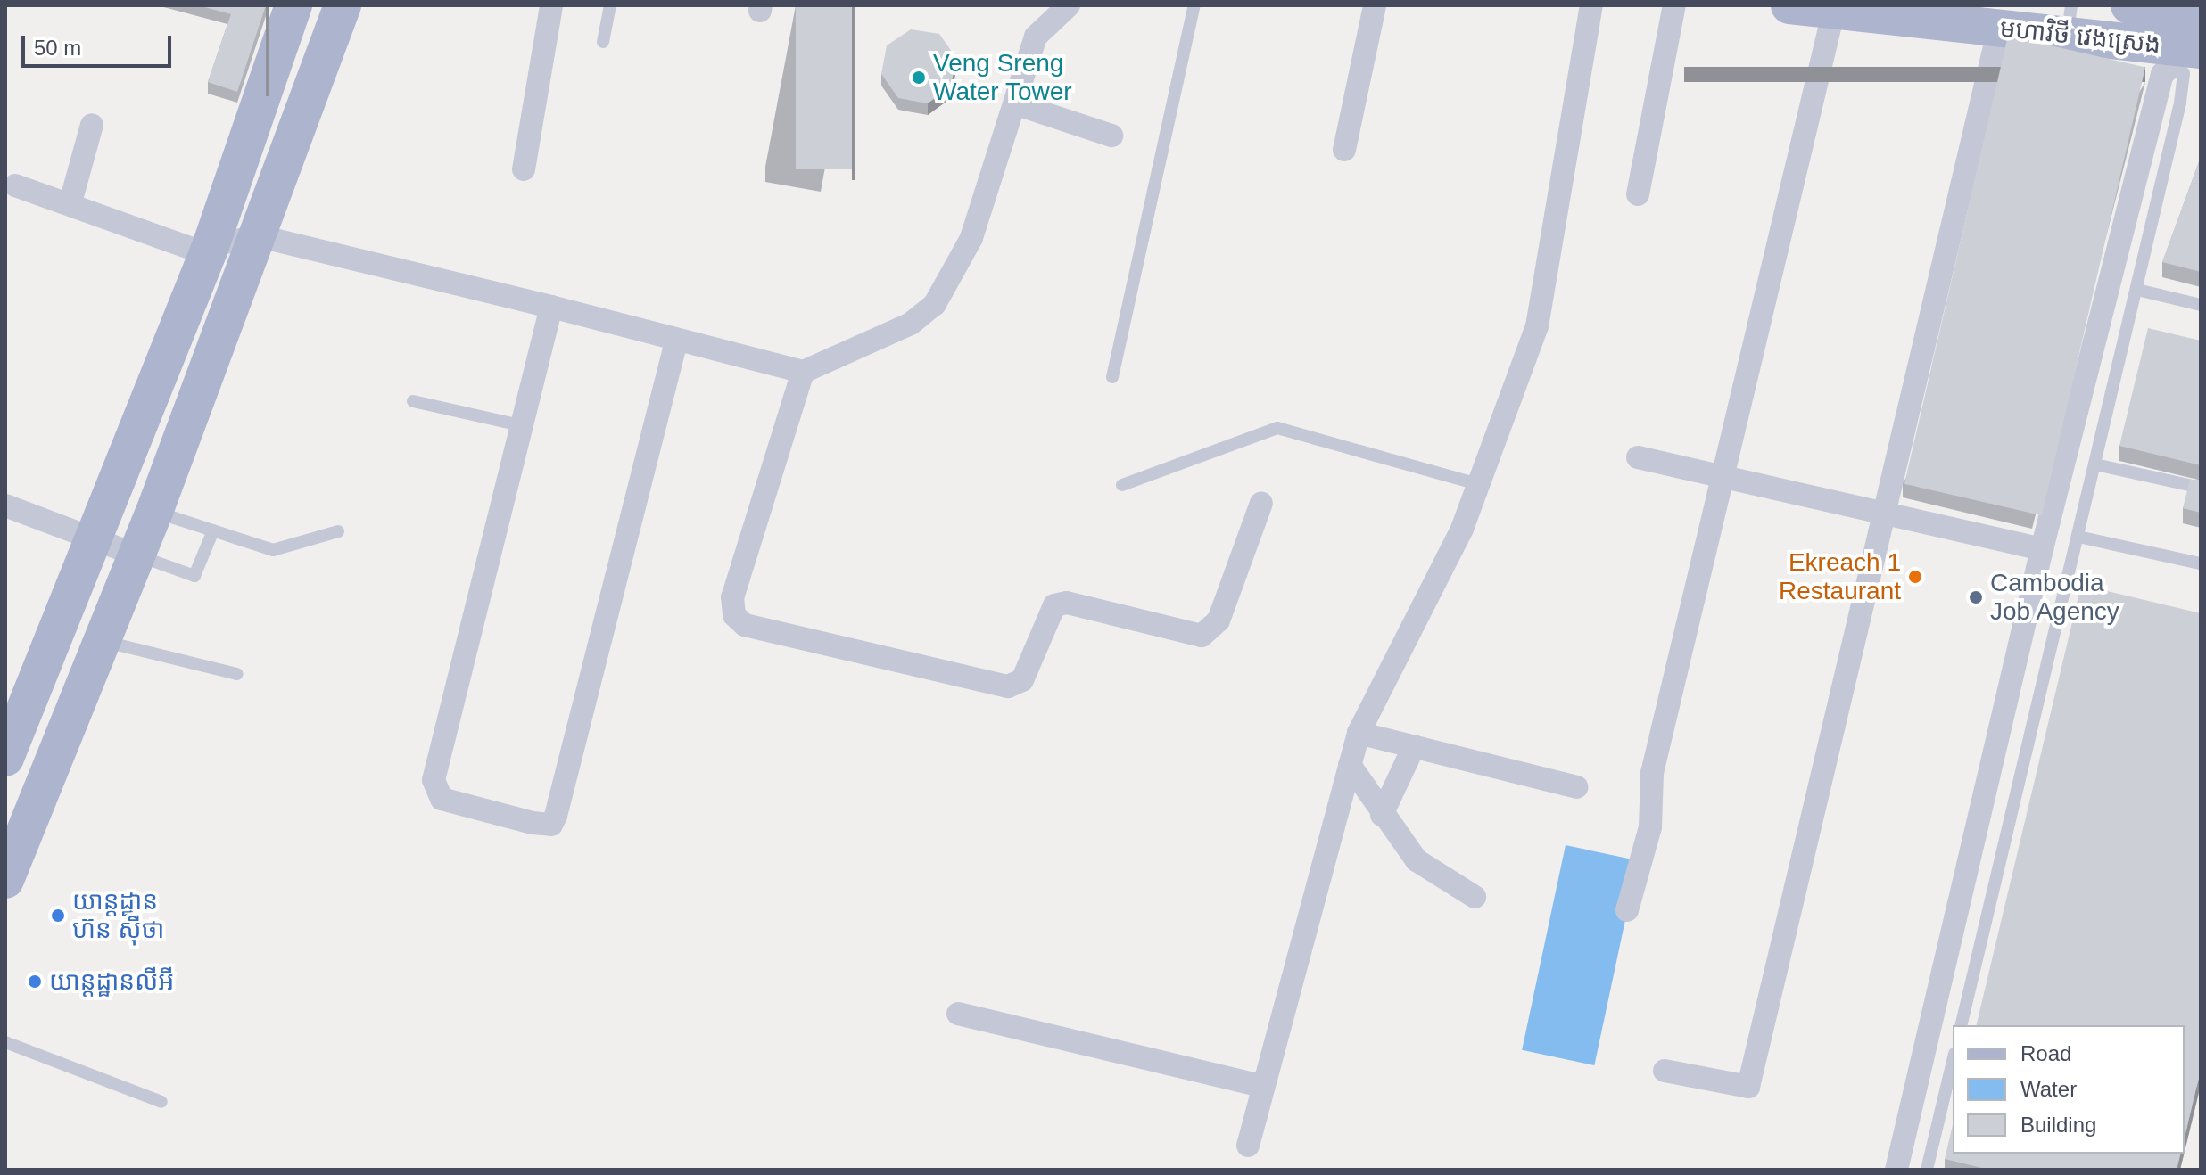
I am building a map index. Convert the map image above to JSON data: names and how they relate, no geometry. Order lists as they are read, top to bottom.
{
  "streets": {
    "main road": ["មហាវិថី វេងស្រេង"]
  },
  "places": [
    "Veng Sreng Water Tower",
    "Ekreach 1 Restaurant",
    "Cambodia Job Agency",
    "យាន្ដដ្ឋាន ហ៊ន ស៊ីថា",
    "យាន្ដដ្ឋានលីអី"
  ],
  "legend": ["Road", "Water", "Building"],
  "scale_bar": "50 m"
}
